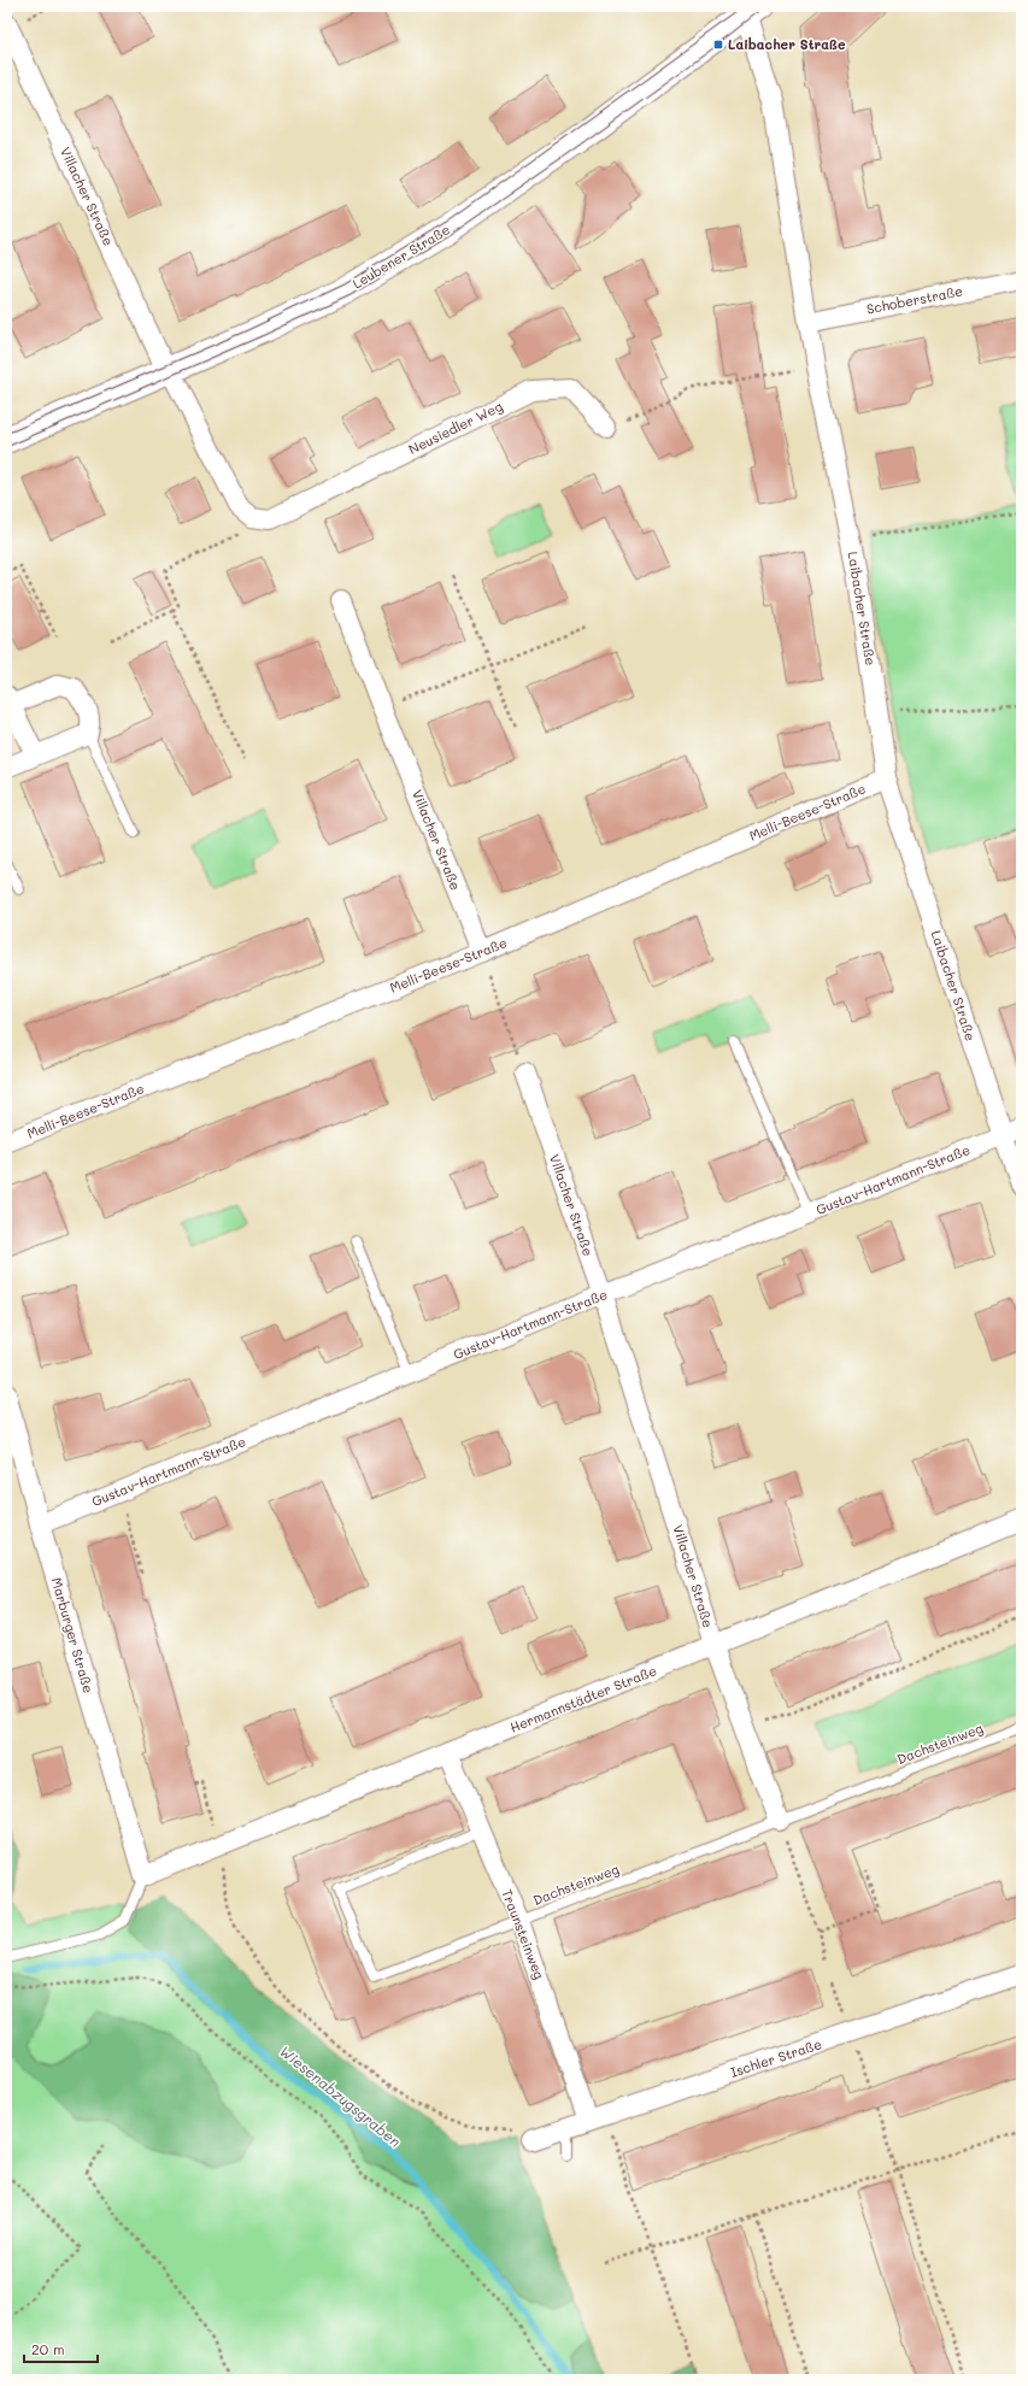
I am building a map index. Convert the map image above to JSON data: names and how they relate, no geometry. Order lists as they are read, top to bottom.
{
  "streets": {
    "street": [
      "Villacher Straße",
      "Leubener Straße",
      "Schoberstraße",
      "Neusiedler Weg",
      "Laibacher Straße",
      "Melli-Beese-Straße",
      "Gustav-Hartmann-Straße",
      "Marburger Straße",
      "Hermannstädter Straße",
      "Traunsteinweg",
      "Ischler Straße"
    ],
    "lane": ["Dachsteinweg"]
  },
  "crossings": [
    ["Villacher Straße", "Leubener Straße"],
    ["Villacher Straße", "Melli-Beese-Straße"],
    ["Villacher Straße", "Gustav-Hartmann-Straße"],
    ["Villacher Straße", "Hermannstädter Straße"],
    ["Villacher Straße", "Dachsteinweg"],
    ["Leubener Straße", "Laibacher Straße"],
    ["Schoberstraße", "Laibacher Straße"],
    ["Laibacher Straße", "Melli-Beese-Straße"],
    ["Laibacher Straße", "Gustav-Hartmann-Straße"],
    ["Gustav-Hartmann-Straße", "Marburger Straße"],
    ["Marburger Straße", "Hermannstädter Straße"],
    ["Hermannstädter Straße", "Traunsteinweg"],
    ["Dachsteinweg", "Traunsteinweg"],
    ["Traunsteinweg", "Ischler Straße"]
  ],
  "water": ["Wiesenabzugsgraben"],
  "places": {
    "transit": ["Laibacher Straße"]
  },
  "scale_bar": "20 m"
}
